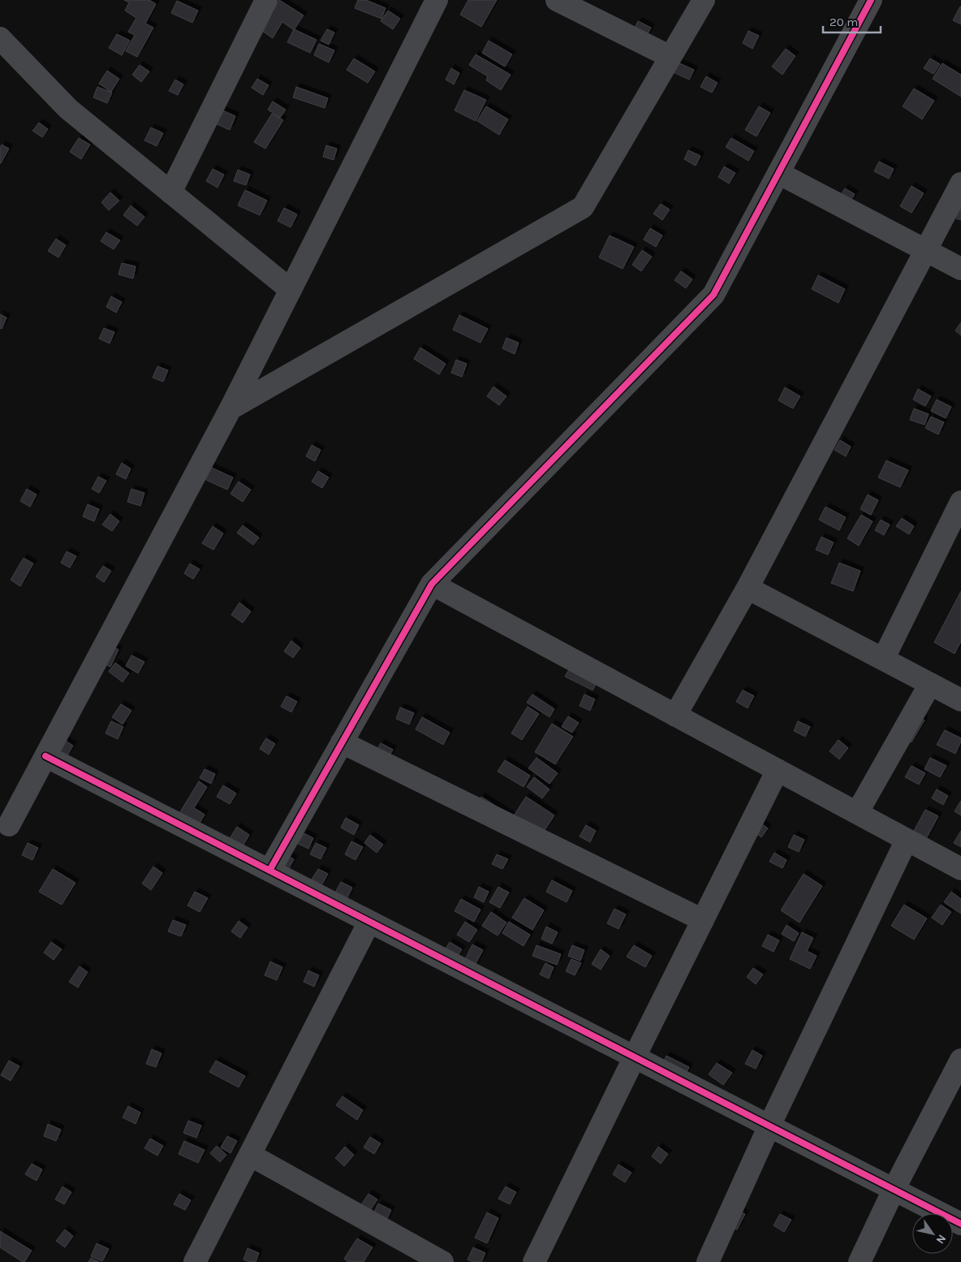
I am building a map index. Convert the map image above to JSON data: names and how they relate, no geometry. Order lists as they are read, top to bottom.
{
  "scale_bar": "20 m",
  "north": "bottom right"
}
